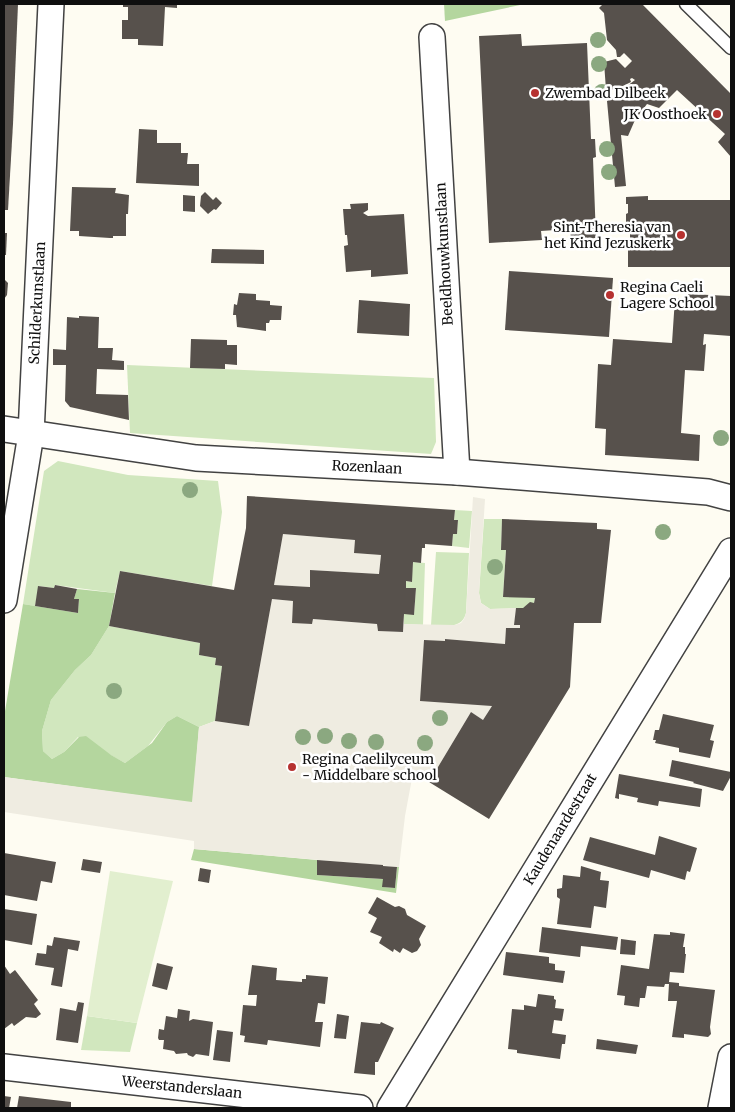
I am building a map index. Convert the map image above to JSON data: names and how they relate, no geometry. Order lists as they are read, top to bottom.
{
  "streets": {
    "street": [
      "Beeldhouwkunstlaan",
      "Schilderkunstlaan",
      "Rozenlaan",
      "Kaudenaardestraat",
      "Weerstanderslaan"
    ]
  },
  "crossings": [
    ["Beeldhouwkunstlaan", "Rozenlaan"],
    ["Schilderkunstlaan", "Rozenlaan"]
  ],
  "places": [
    "Zwembad Dilbeek",
    "JK Oosthoek",
    "Sint-Theresia van het Kind Jezuskerk",
    "Regina Caeli Lagere School",
    "Regina Caelilyceum - Middelbare school"
  ]
}
